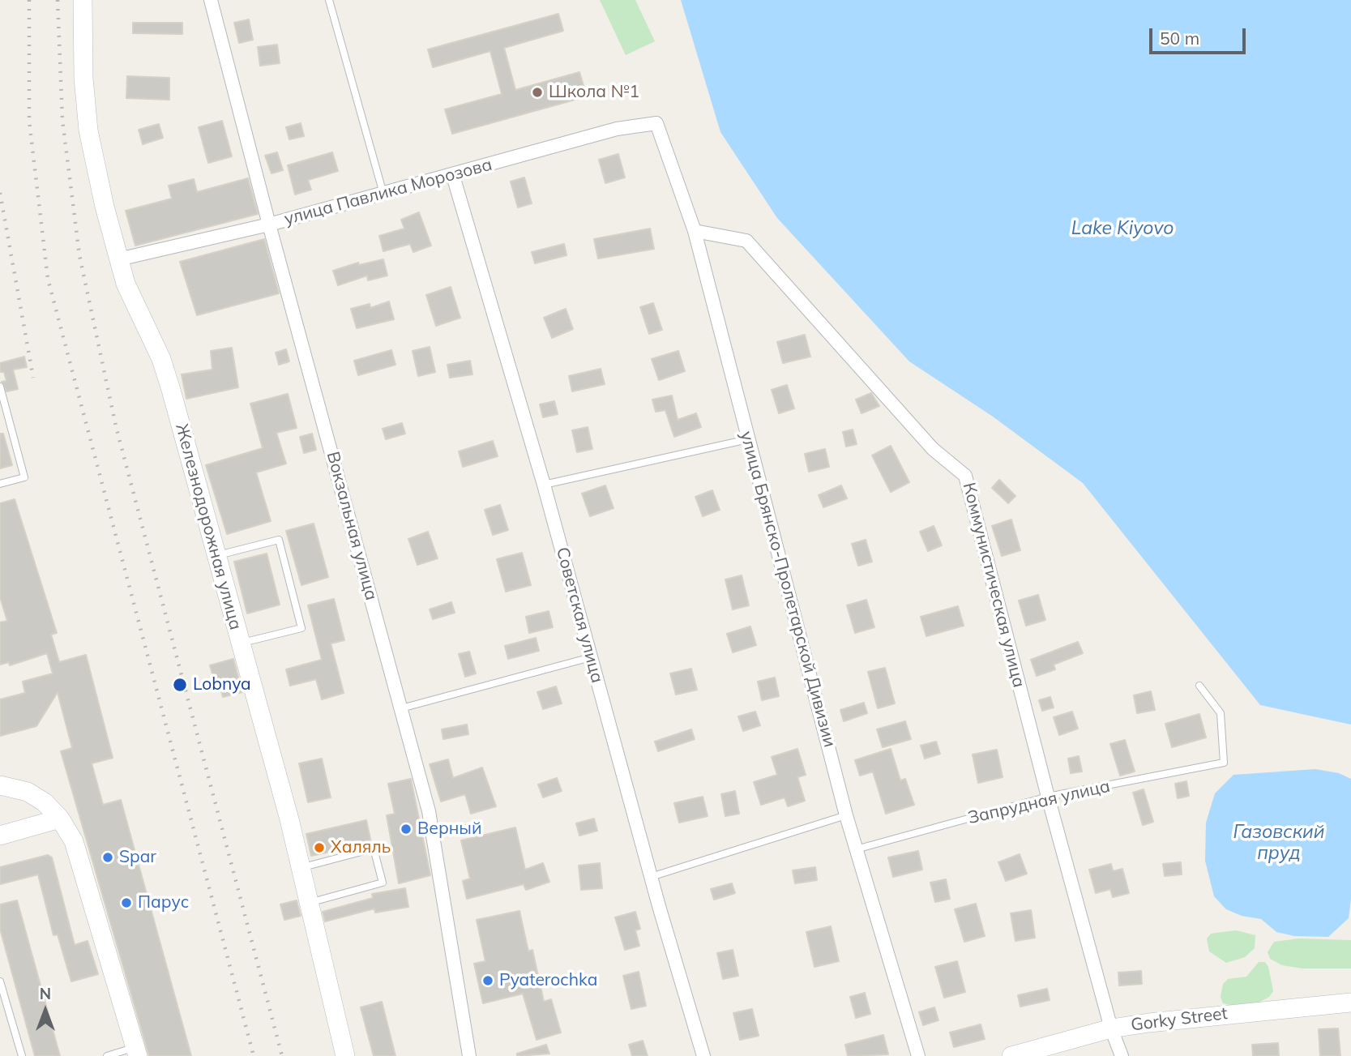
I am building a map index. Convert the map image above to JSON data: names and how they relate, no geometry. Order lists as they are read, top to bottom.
{
  "streets": {
    "street": [
      "улица Павлика Морозова",
      "Вокзальная улица",
      "Железнодорожная улица",
      "Коммунистическая улица",
      "улица Брянско-Пролетарской Дивизии",
      "Советская улица",
      "Gorky Street"
    ],
    "lane": ["Запрудная улица"]
  },
  "crossings": [
    ["улица Павлика Морозова", "Вокзальная улица"],
    ["улица Павлика Морозова", "Железнодорожная улица"],
    ["улица Павлика Морозова", "улица Брянско-Пролетарской Дивизии"],
    ["улица Павлика Морозова", "Советская улица"],
    ["Коммунистическая улица", "улица Брянско-Пролетарской Дивизии"],
    ["Коммунистическая улица", "Запрудная улица"],
    ["Коммунистическая улица", "Gorky Street"],
    ["улица Брянско-Пролетарской Дивизии", "Запрудная улица"]
  ],
  "water": ["Lake Kiyovo", "Газовский пруд"],
  "places": [
    "Школа №1",
    "Lobnya",
    "Верный",
    "Халяль",
    "Spar",
    "Парус",
    "Pyaterochka"
  ],
  "scale_bar": "50 m",
  "north": "top"
}
